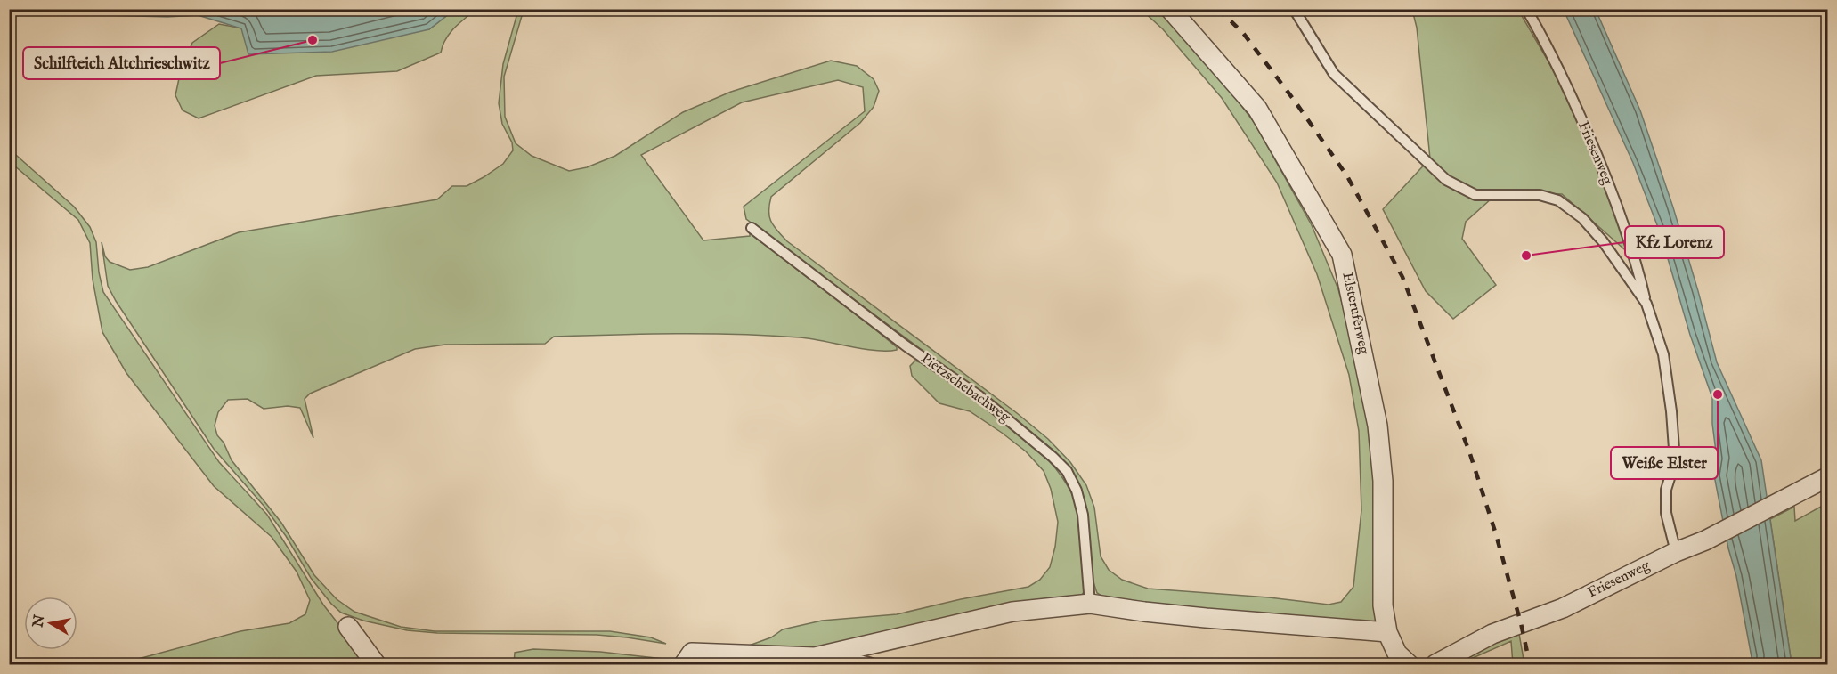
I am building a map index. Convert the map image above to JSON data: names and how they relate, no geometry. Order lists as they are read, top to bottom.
{
  "streets": {
    "street": ["Friesenweg", "Elsteruferweg"],
    "lane": ["Pietzschebachweg"]
  },
  "places": ["Schilfteich Altchrieschwitz", "Kfz Lorenz", "Weiße Elster"],
  "north": "left"
}
